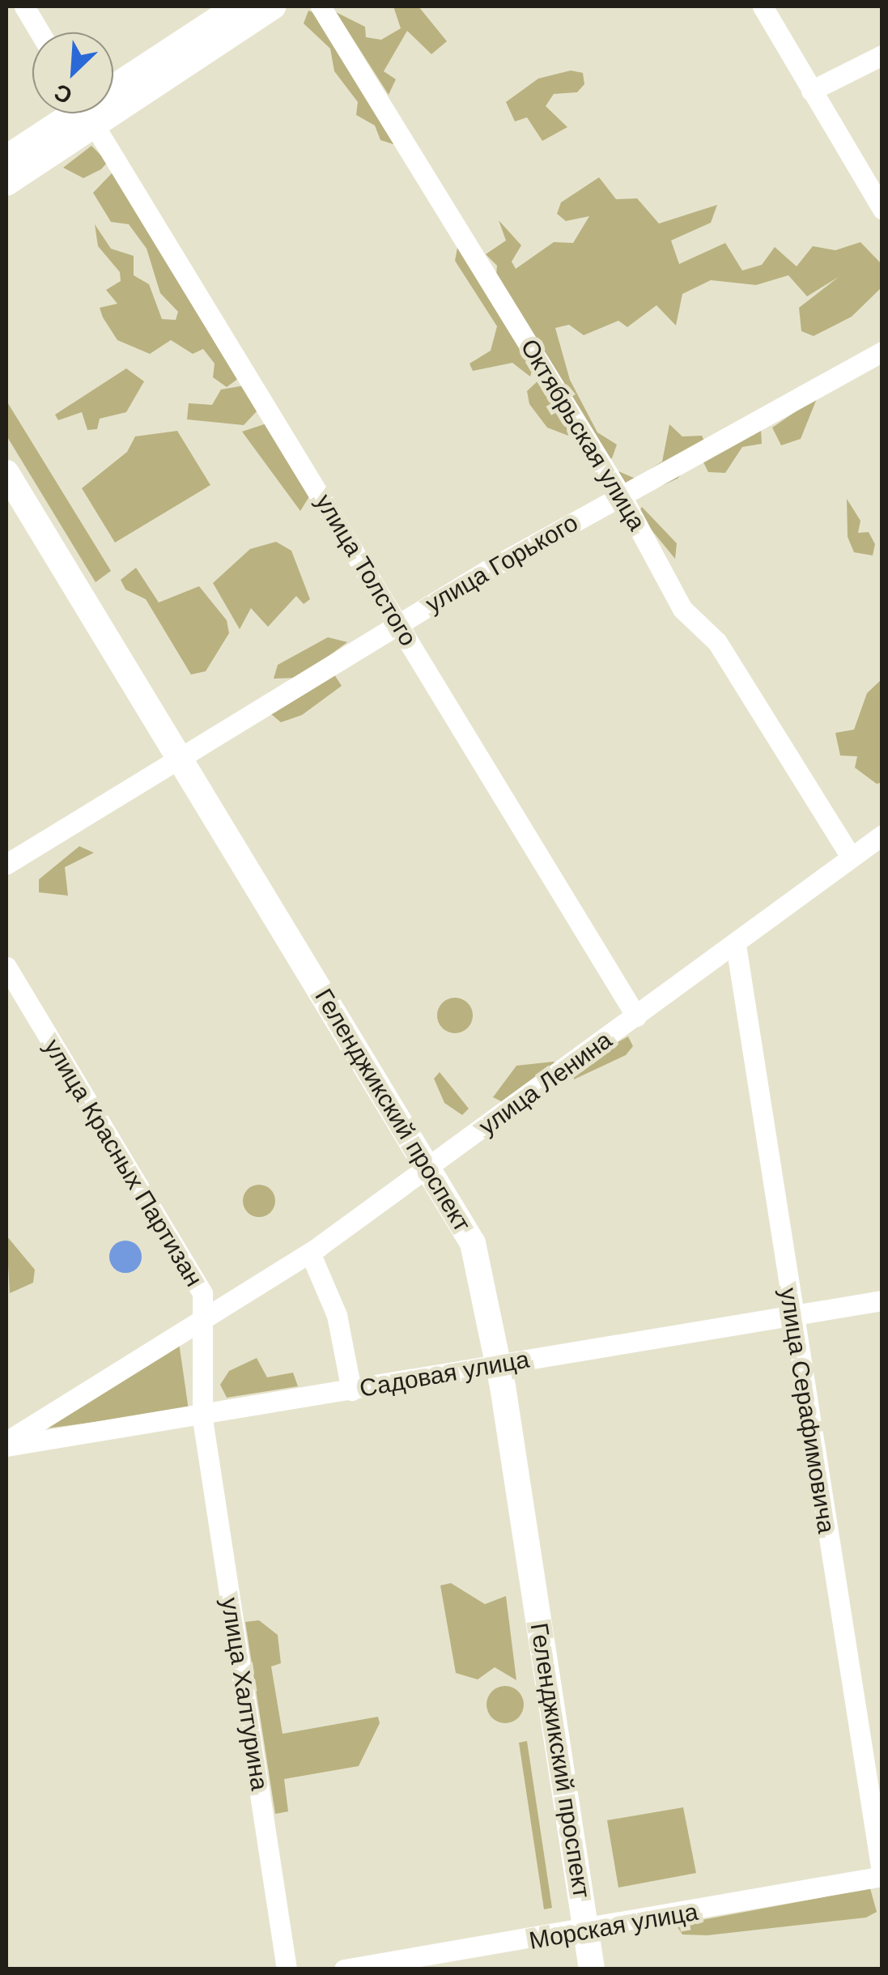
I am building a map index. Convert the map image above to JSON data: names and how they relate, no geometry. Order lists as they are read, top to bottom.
{
  "streets": {
    "main road": ["Геленджикский проспект"],
    "street": [
      "Октябрьская улица",
      "улица Горького",
      "улица Толстого",
      "улица Ленина",
      "улица Красных Партизан",
      "Садовая улица",
      "улица Серафимовича",
      "улица Халтурина",
      "Морская улица"
    ]
  },
  "crossings": [
    ["Октябрьская улица", "улица Горького"],
    ["Октябрьская улица", "улица Ленина"],
    ["улица Горького", "улица Толстого"],
    ["улица Горького", "Геленджикский проспект"],
    ["улица Толстого", "улица Ленина"],
    ["улица Ленина", "Геленджикский проспект"],
    ["улица Ленина", "улица Красных Партизан"],
    ["улица Ленина", "Садовая улица"],
    ["улица Ленина", "улица Серафимовича"],
    ["Геленджикский проспект", "Садовая улица"],
    ["Геленджикский проспект", "Морская улица"],
    ["улица Красных Партизан", "Садовая улица"],
    ["улица Красных Партизан", "улица Халтурина"],
    ["Садовая улица", "улица Серафимовича"],
    ["Садовая улица", "улица Халтурина"],
    ["улица Серафимовича", "Морская улица"]
  ],
  "north": "bottom left"
}
